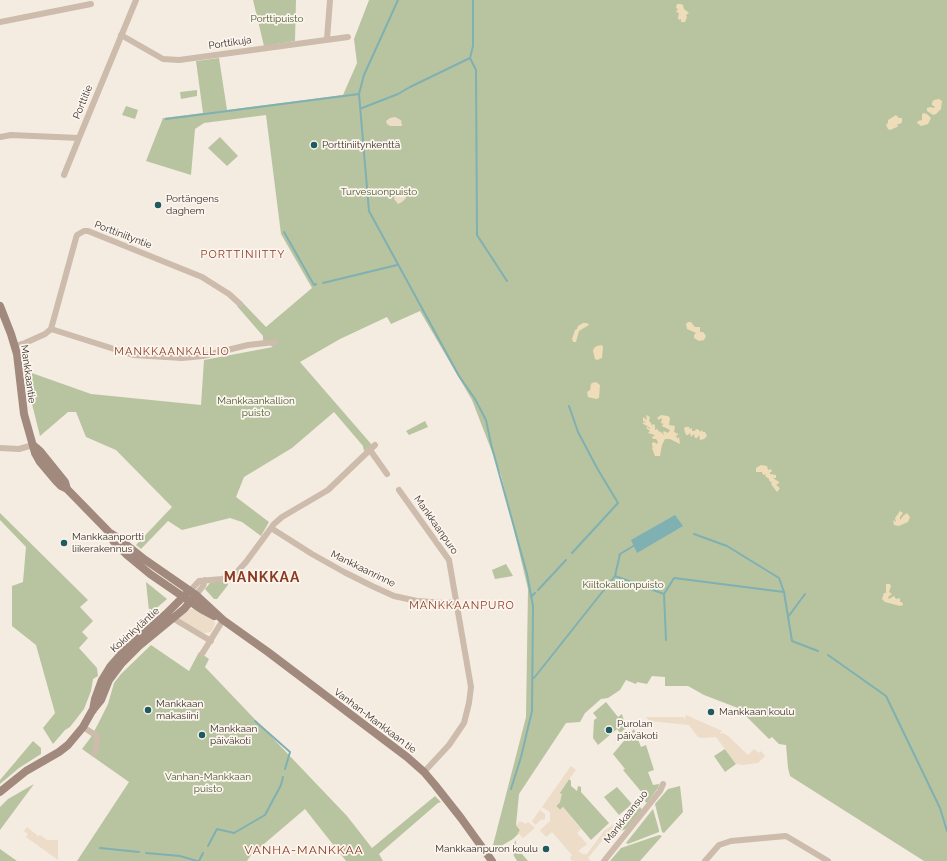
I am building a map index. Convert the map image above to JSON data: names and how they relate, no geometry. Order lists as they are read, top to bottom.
{
  "streets": {
    "main road": ["Mankkaantie", "Kokinkyläntie", "Vanhan-Mankkaan tie"],
    "street": [
      "Porttikuja",
      "Porttitie",
      "Porttiniityntie",
      "Mankkaanpuro",
      "Mankkaanrinne",
      "Mankkaansuo"
    ]
  },
  "crossings": [
    ["Porttikuja", "Porttitie"],
    ["Mankkaantie", "Kokinkyläntie"],
    ["Mankkaantie", "Vanhan-Mankkaan tie"],
    ["Mankkaanpuro", "Mankkaanrinne"],
    ["Mankkaanpuro", "Vanhan-Mankkaan tie"],
    ["Kokinkyläntie", "Vanhan-Mankkaan tie"]
  ],
  "districts": [
    "PORTTINIITTY",
    "MANKKAANKALLIO",
    "MANKKAA",
    "MANKKAANPURO",
    "VANHA-MANKKAA"
  ],
  "parks": [
    "Porttipuisto",
    "Turvesuonpuisto",
    "Mankkaankallion puisto",
    "Kiiltokallionpuisto",
    "Vanhan-Mankkaan puisto"
  ],
  "places": [
    "Porttiniitynkenttä",
    "Portängens daghem",
    "Mankkaanportti liikerakennus",
    "Mankkaan makasiini",
    "Mankkaan koulu",
    "Purolan päiväkoti",
    "Mankkaan päiväkoti",
    "Mankkaanpuron koulu"
  ]
}
